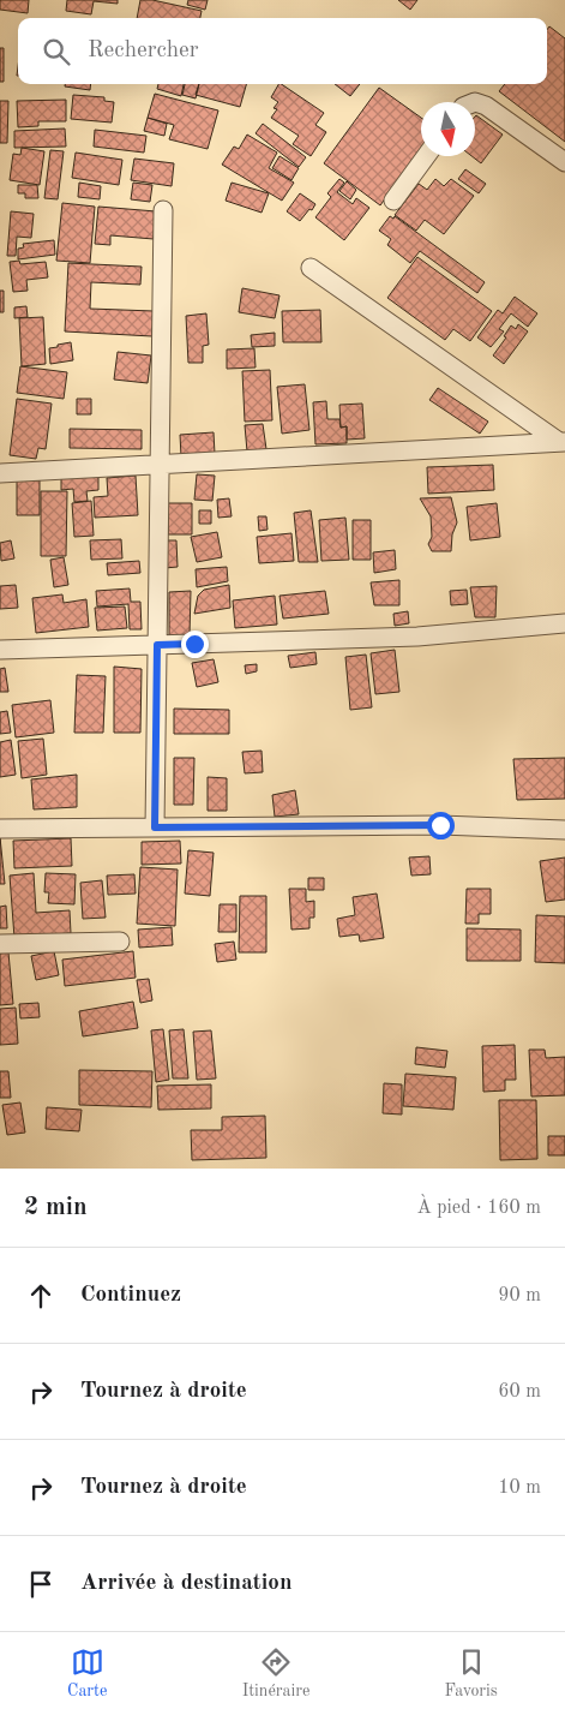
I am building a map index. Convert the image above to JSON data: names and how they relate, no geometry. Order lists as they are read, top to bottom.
{
  "north": "bottom",
  "page": {
    "search": "Rechercher",
    "heading": ["2 min", "À pied · 160 m"],
    "list": [
      ["Continuez", "90 m"],
      ["Tournez à droite", "60 m"],
      ["Tournez à droite", "10 m"],
      "Arrivée à destination"
    ],
    "nav": ["Carte", "Itinéraire", "Favoris"]
  }
}
